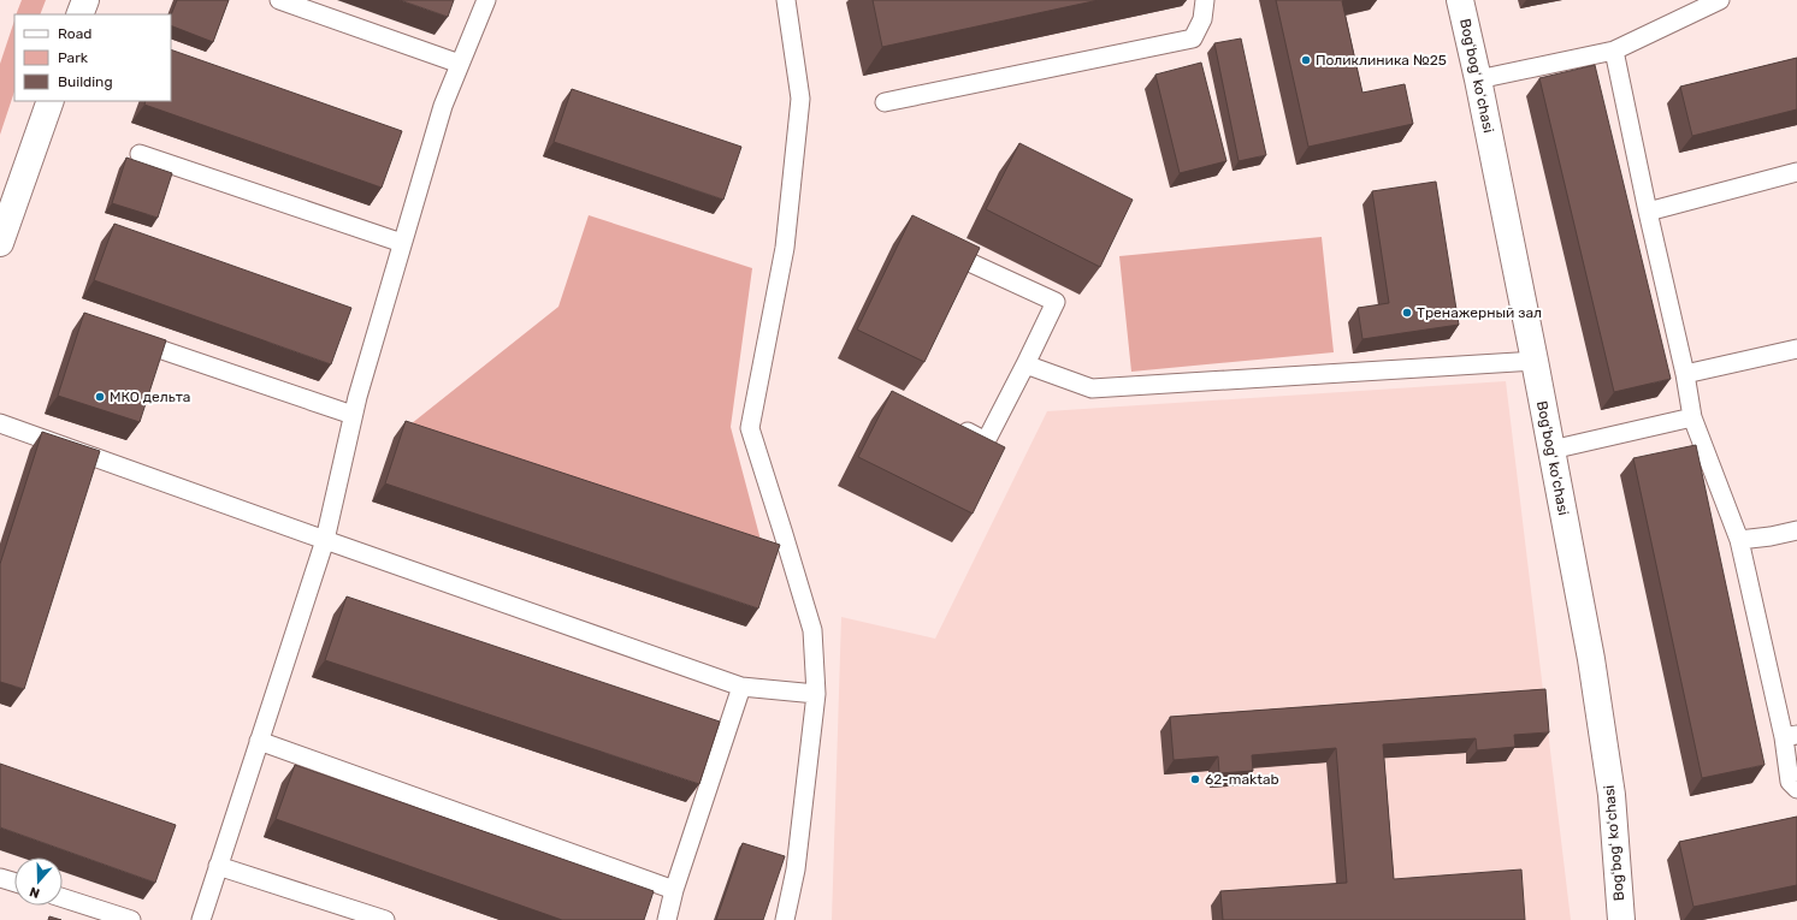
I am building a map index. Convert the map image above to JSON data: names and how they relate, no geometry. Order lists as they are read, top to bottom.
{
  "streets": {
    "main road": ["Bogʻbogʻ koʻchasi"]
  },
  "places": [
    "Поликлиника №25",
    "Тренажерный зал",
    "МКО дельта",
    "62-maktab"
  ],
  "legend": ["Road", "Park", "Building"],
  "north": "bottom"
}
